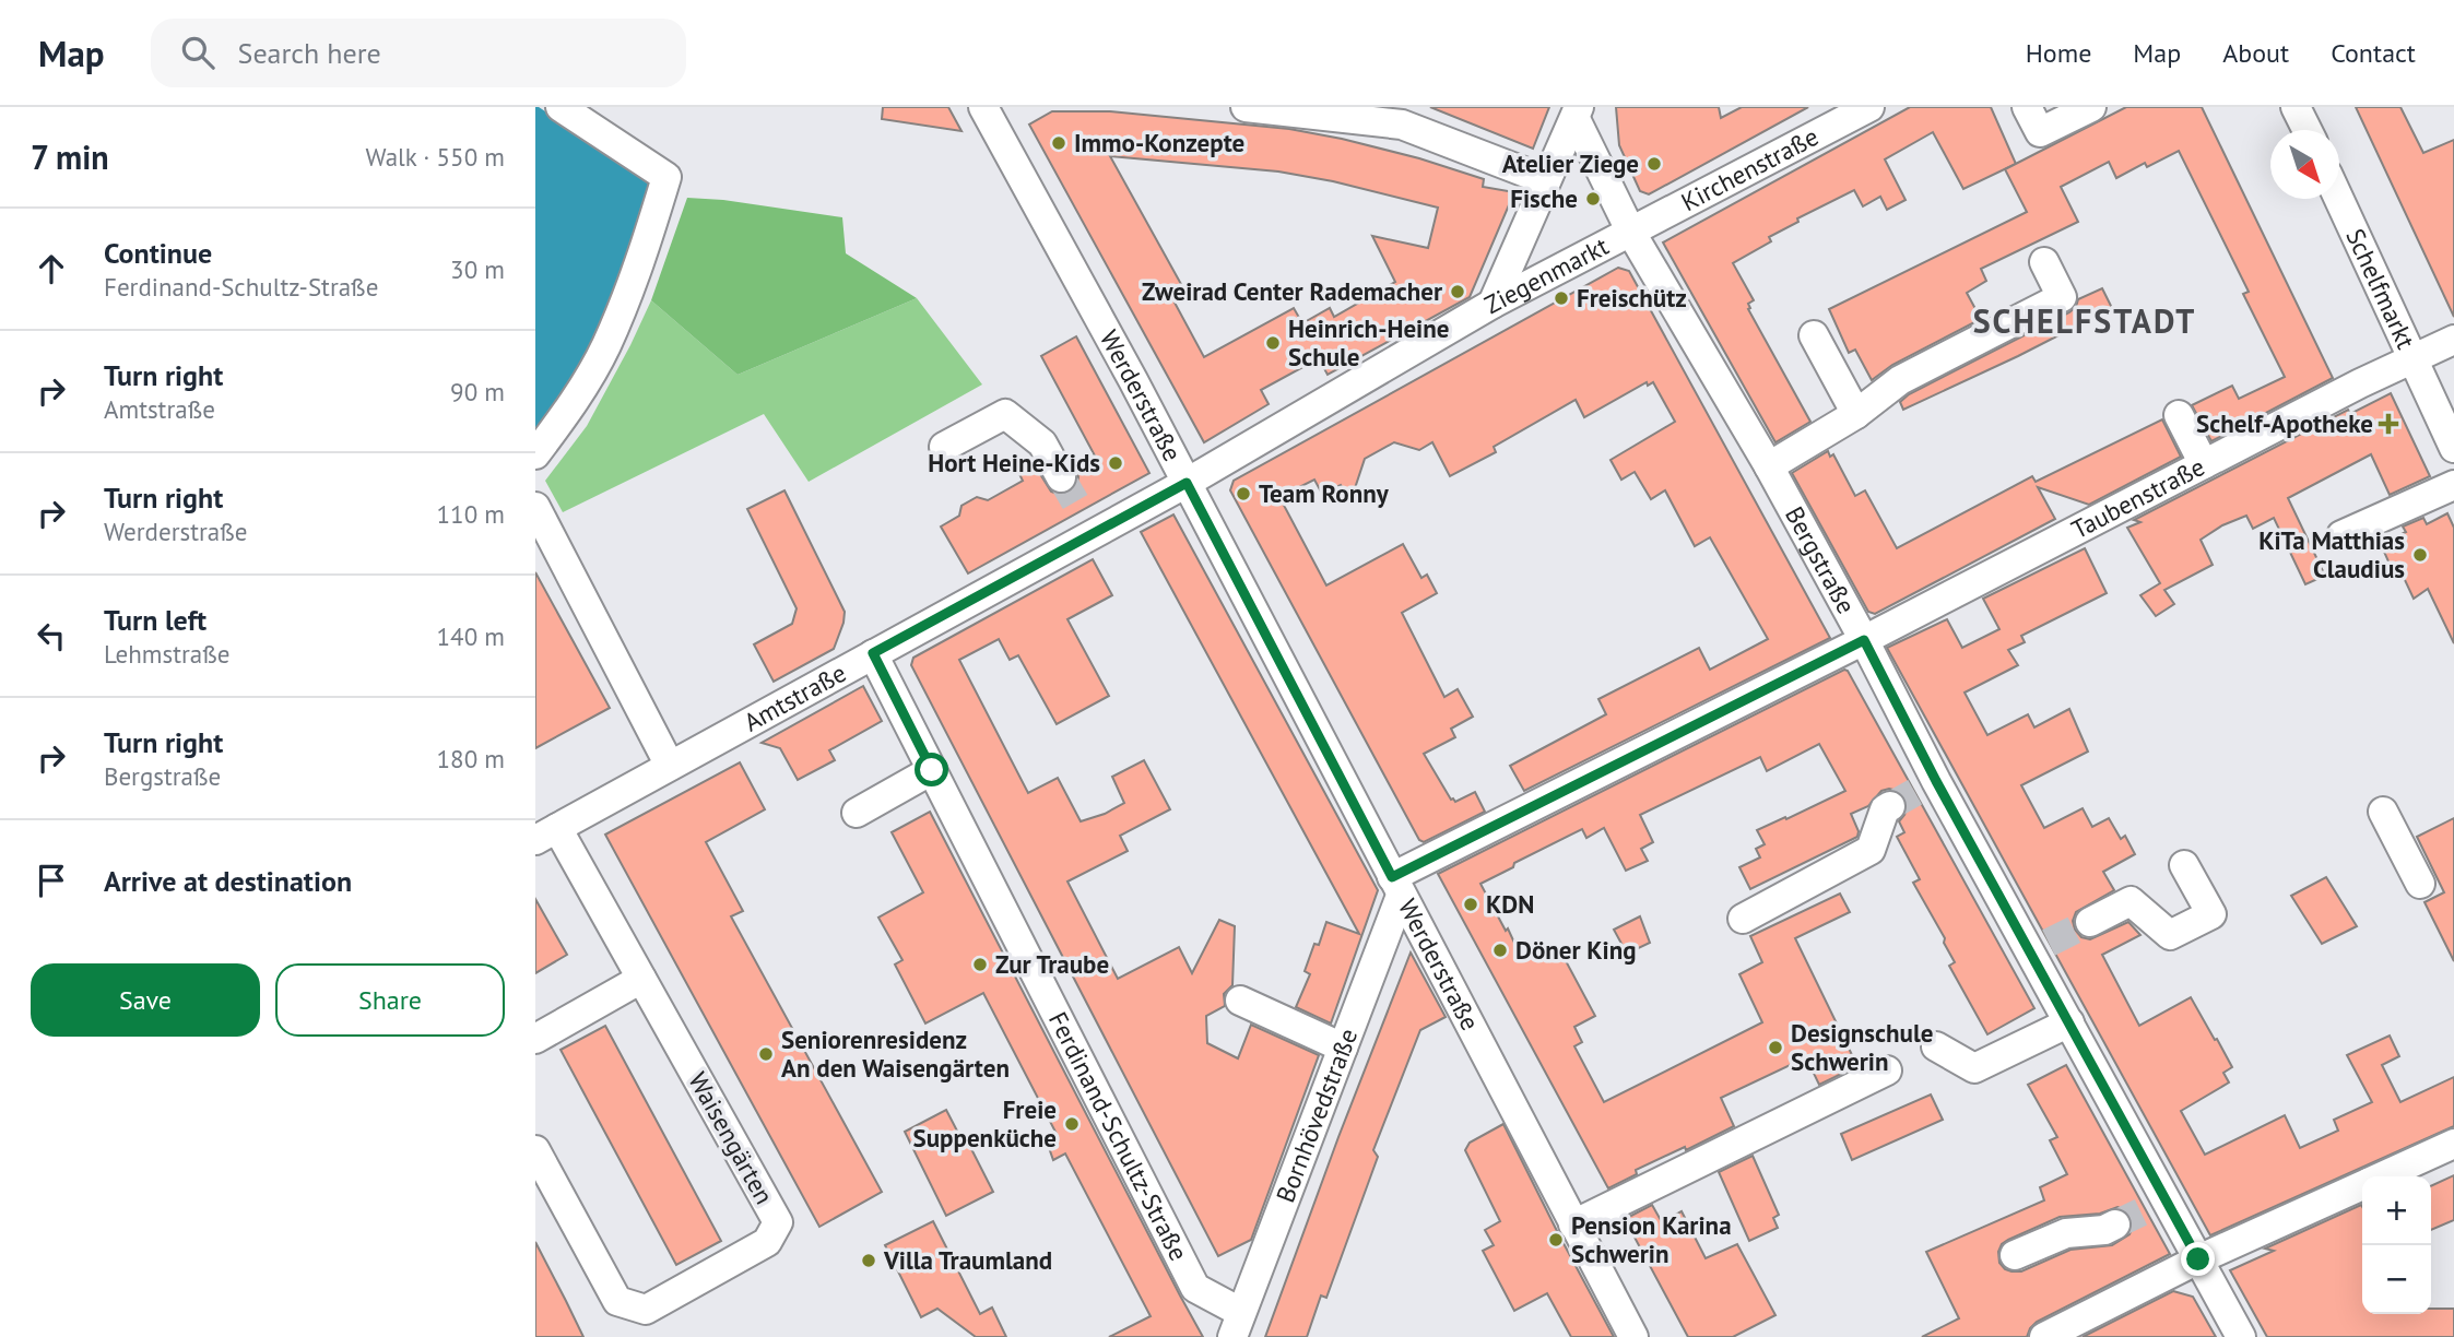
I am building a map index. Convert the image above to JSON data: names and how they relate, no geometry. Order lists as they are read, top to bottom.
{
  "streets": {
    "street": [
      "Kirchenstraße",
      "Ziegenmarkt",
      "Schelfmarkt",
      "Werderstraße",
      "Taubenstraße",
      "Bergstraße",
      "Amtstraße",
      "Bornhövedstraße",
      "Ferdinand-Schultz-Straße",
      "Waisengärten"
    ]
  },
  "crossings": [
    ["Kirchenstraße", "Ziegenmarkt"],
    ["Kirchenstraße", "Bergstraße"],
    ["Ziegenmarkt", "Bergstraße"],
    ["Ziegenmarkt", "Amtstraße"],
    ["Schelfmarkt", "Taubenstraße"],
    ["Werderstraße", "Taubenstraße"],
    ["Werderstraße", "Amtstraße"],
    ["Werderstraße", "Bornhövedstraße"],
    ["Taubenstraße", "Bergstraße"],
    ["Taubenstraße", "Bornhövedstraße"],
    ["Amtstraße", "Ferdinand-Schultz-Straße"],
    ["Amtstraße", "Waisengärten"],
    ["Bornhövedstraße", "Ferdinand-Schultz-Straße"]
  ],
  "districts": ["SCHELFSTADT"],
  "places": {
    "other": [
      "Immo-Konzepte",
      "Atelier Ziege",
      "Fische",
      "Zweirad Center Rademacher",
      "Freischütz",
      "Heinrich-Heine Schule",
      "Hort Heine-Kids",
      "Team Ronny",
      "KiTa Matthias Claudius",
      "KDN",
      "Döner King",
      "Zur Traube",
      "Designschule Schwerin",
      "Seniorenresidenz An den Waisengärten",
      "Freie Suppenküche",
      "Pension Karina Schwerin",
      "Villa Traumland"
    ],
    "health": ["Schelf-Apotheke"]
  },
  "north": "bottom right",
  "page": {
    "header": "Map",
    "search": "Search here",
    "nav": [
      "Home",
      "Map",
      "About",
      "Contact"
    ],
    "heading": ["7 min", "Walk · 550 m"],
    "list": [
      ["Continue", "Ferdinand-Schultz-Straße", "30 m"],
      ["Turn right", "Amtstraße", "90 m"],
      ["Turn right", "Werderstraße", "110 m"],
      ["Turn left", "Lehmstraße", "140 m"],
      ["Turn right", "Bergstraße", "180 m"],
      "Arrive at destination"
    ],
    "buttons": ["Save", "Share"],
    "map_buttons": ["+", "−"]
  }
}
